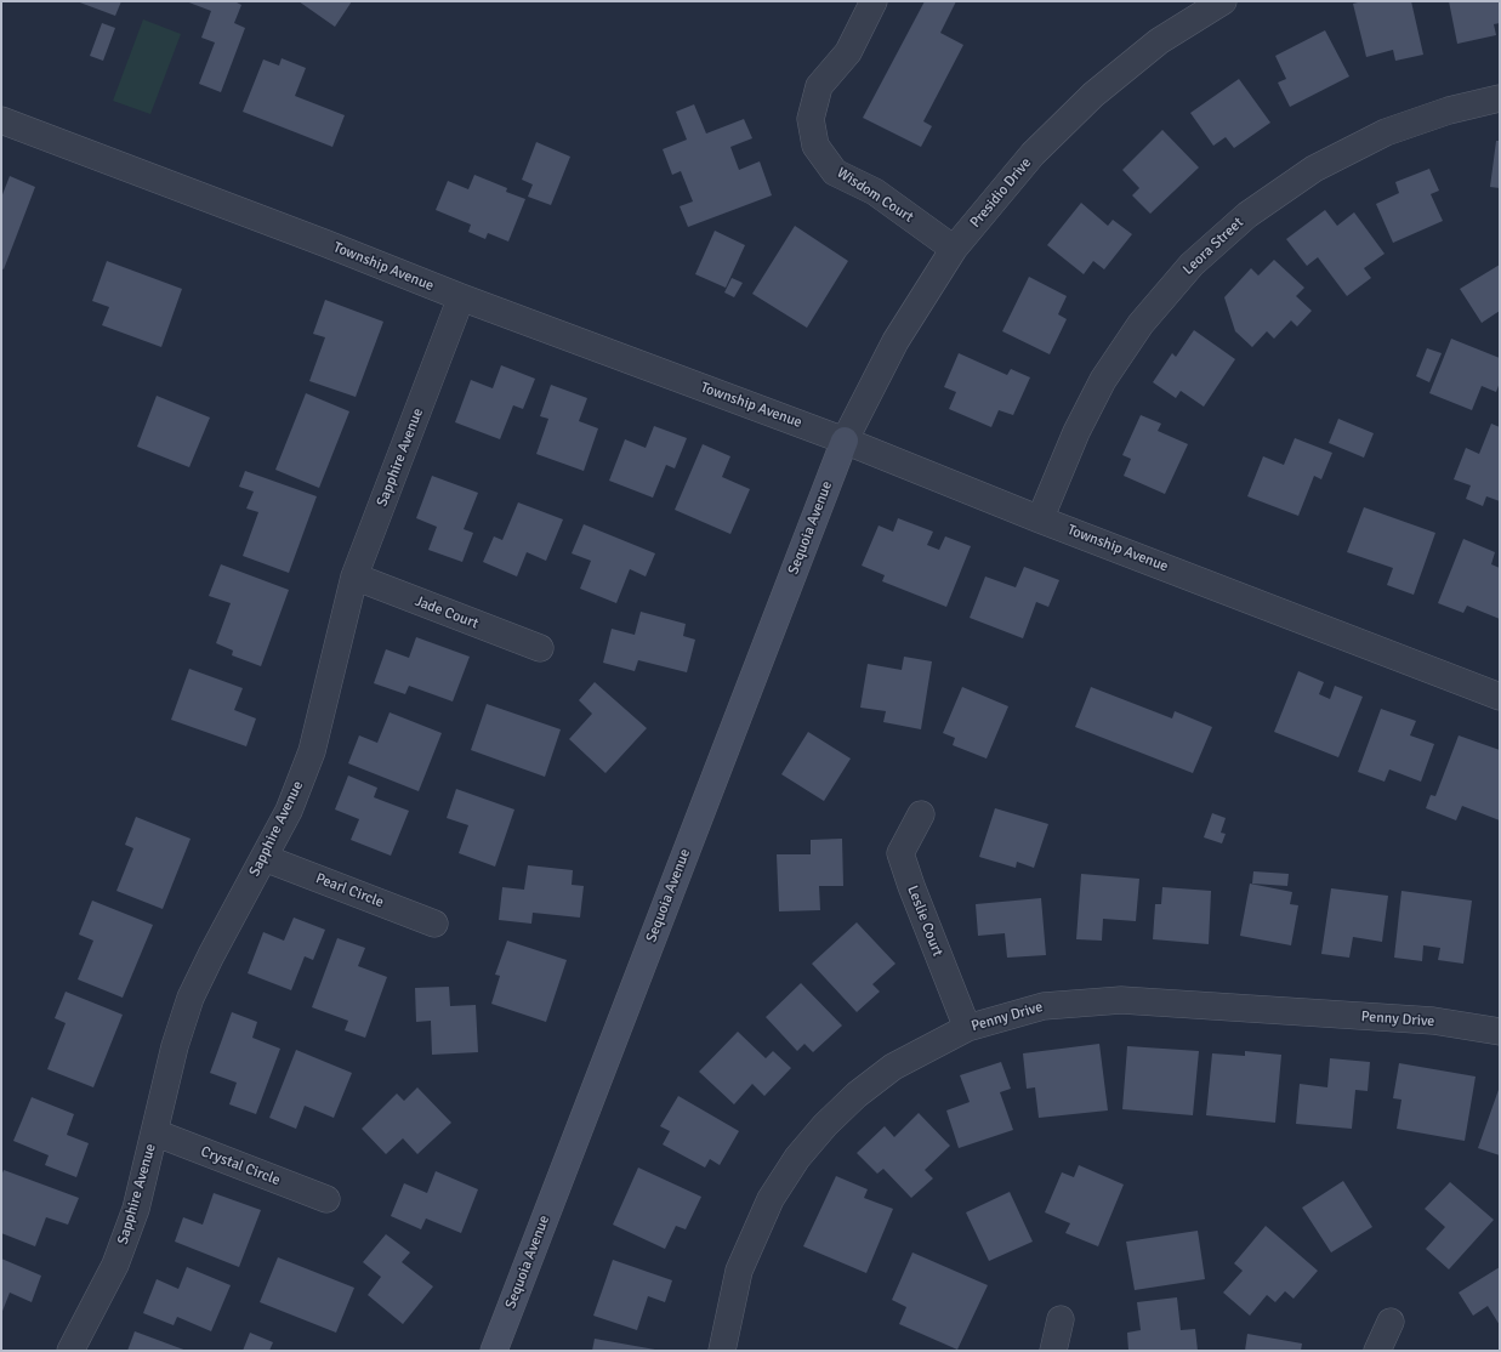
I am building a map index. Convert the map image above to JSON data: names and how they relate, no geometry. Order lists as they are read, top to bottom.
{
  "streets": {
    "street": [
      "Presidio Drive",
      "Wisdom Court",
      "Leora Street",
      "Township Avenue",
      "Sapphire Avenue",
      "Sequoia Avenue",
      "Jade Court",
      "Pearl Circle",
      "Leslie Court",
      "Penny Drive",
      "Crystal Circle"
    ]
  },
  "crossings": [
    ["Presidio Drive", "Wisdom Court"],
    ["Presidio Drive", "Township Avenue"],
    ["Presidio Drive", "Sequoia Avenue"],
    ["Leora Street", "Township Avenue"],
    ["Township Avenue", "Sapphire Avenue"],
    ["Township Avenue", "Sequoia Avenue"],
    ["Sapphire Avenue", "Jade Court"],
    ["Sapphire Avenue", "Pearl Circle"],
    ["Sapphire Avenue", "Crystal Circle"],
    ["Leslie Court", "Penny Drive"]
  ]
}
